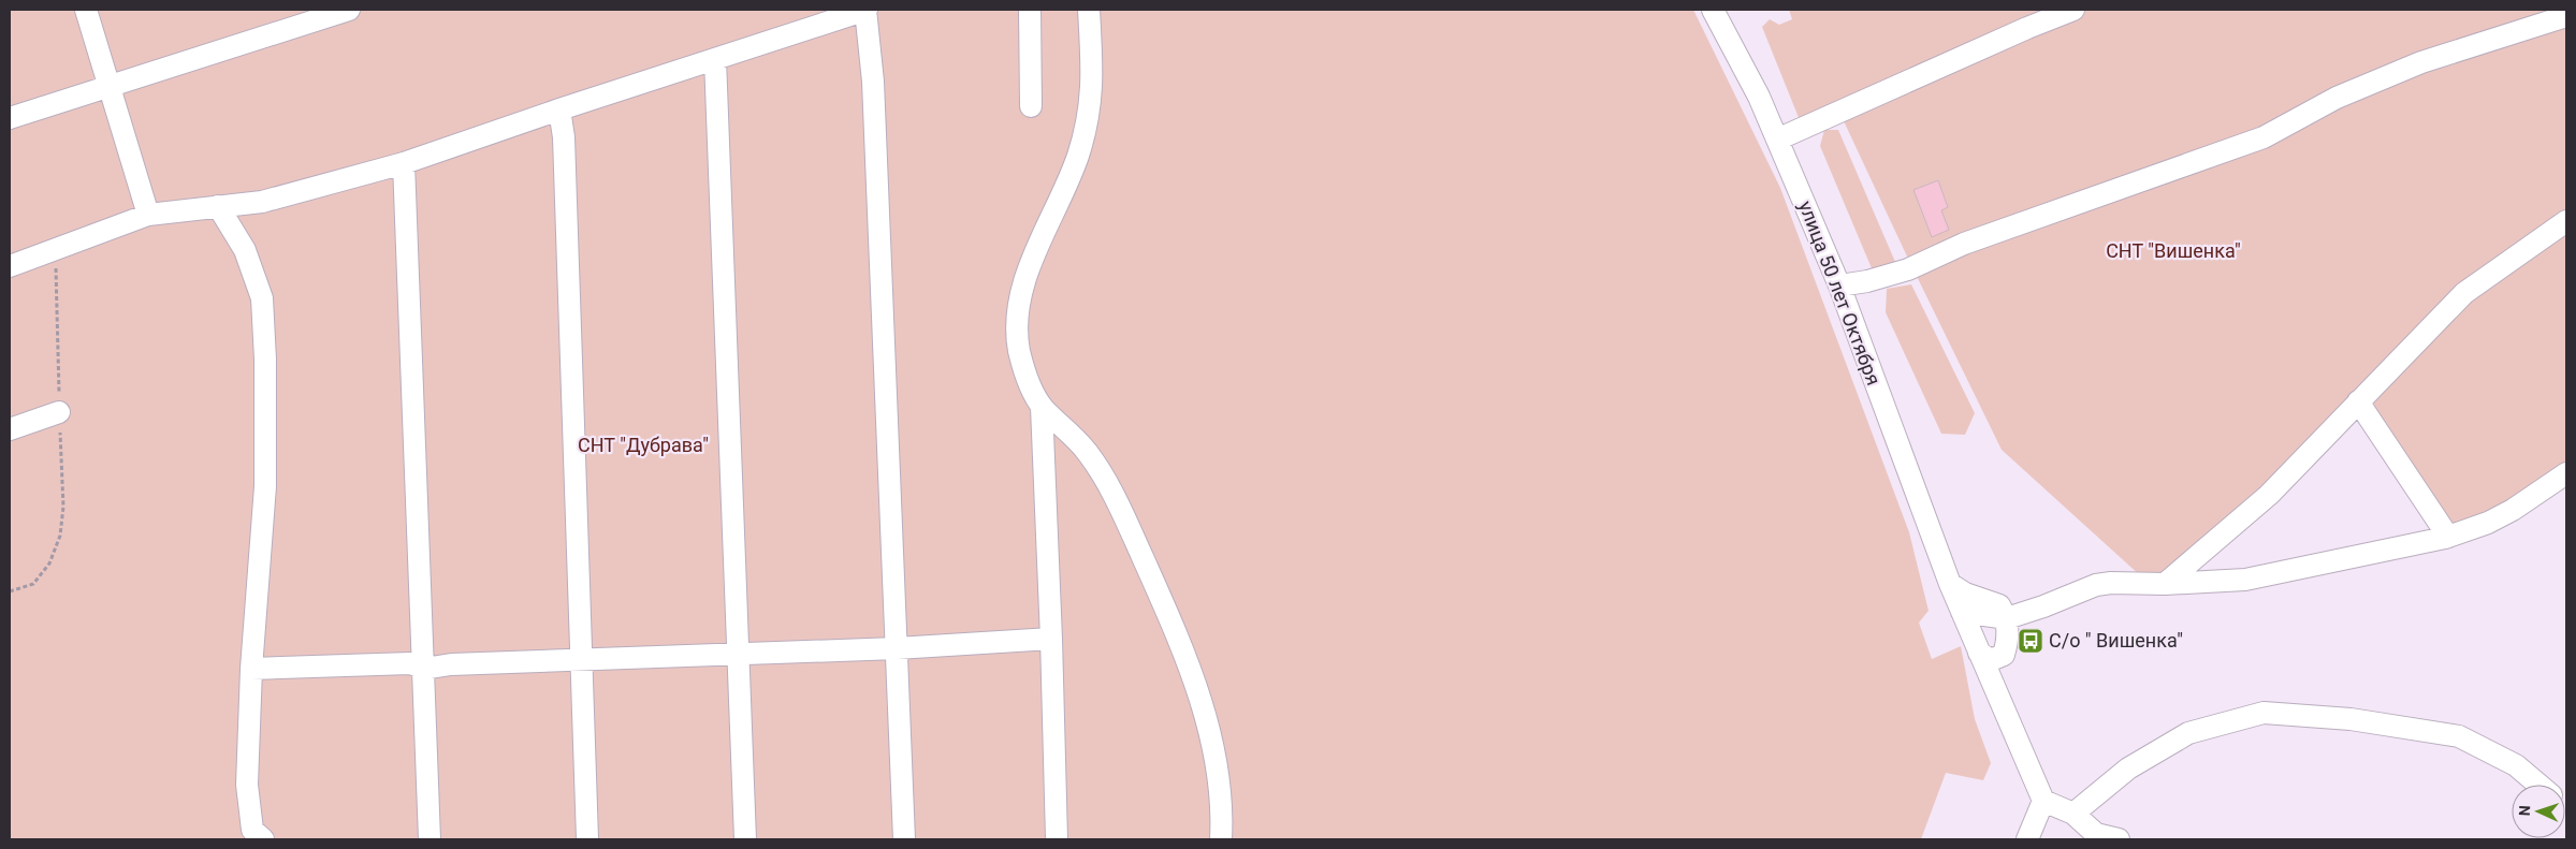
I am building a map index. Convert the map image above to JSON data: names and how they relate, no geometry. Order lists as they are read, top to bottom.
{
  "streets": {
    "street": ["улица 50 лет Октября"]
  },
  "parks": ["СНТ \"Вишенка\"", "СНТ \"Дубрава\""],
  "places": {
    "bus stop": ["С/о \" Вишенка\""]
  },
  "north": "left"
}
